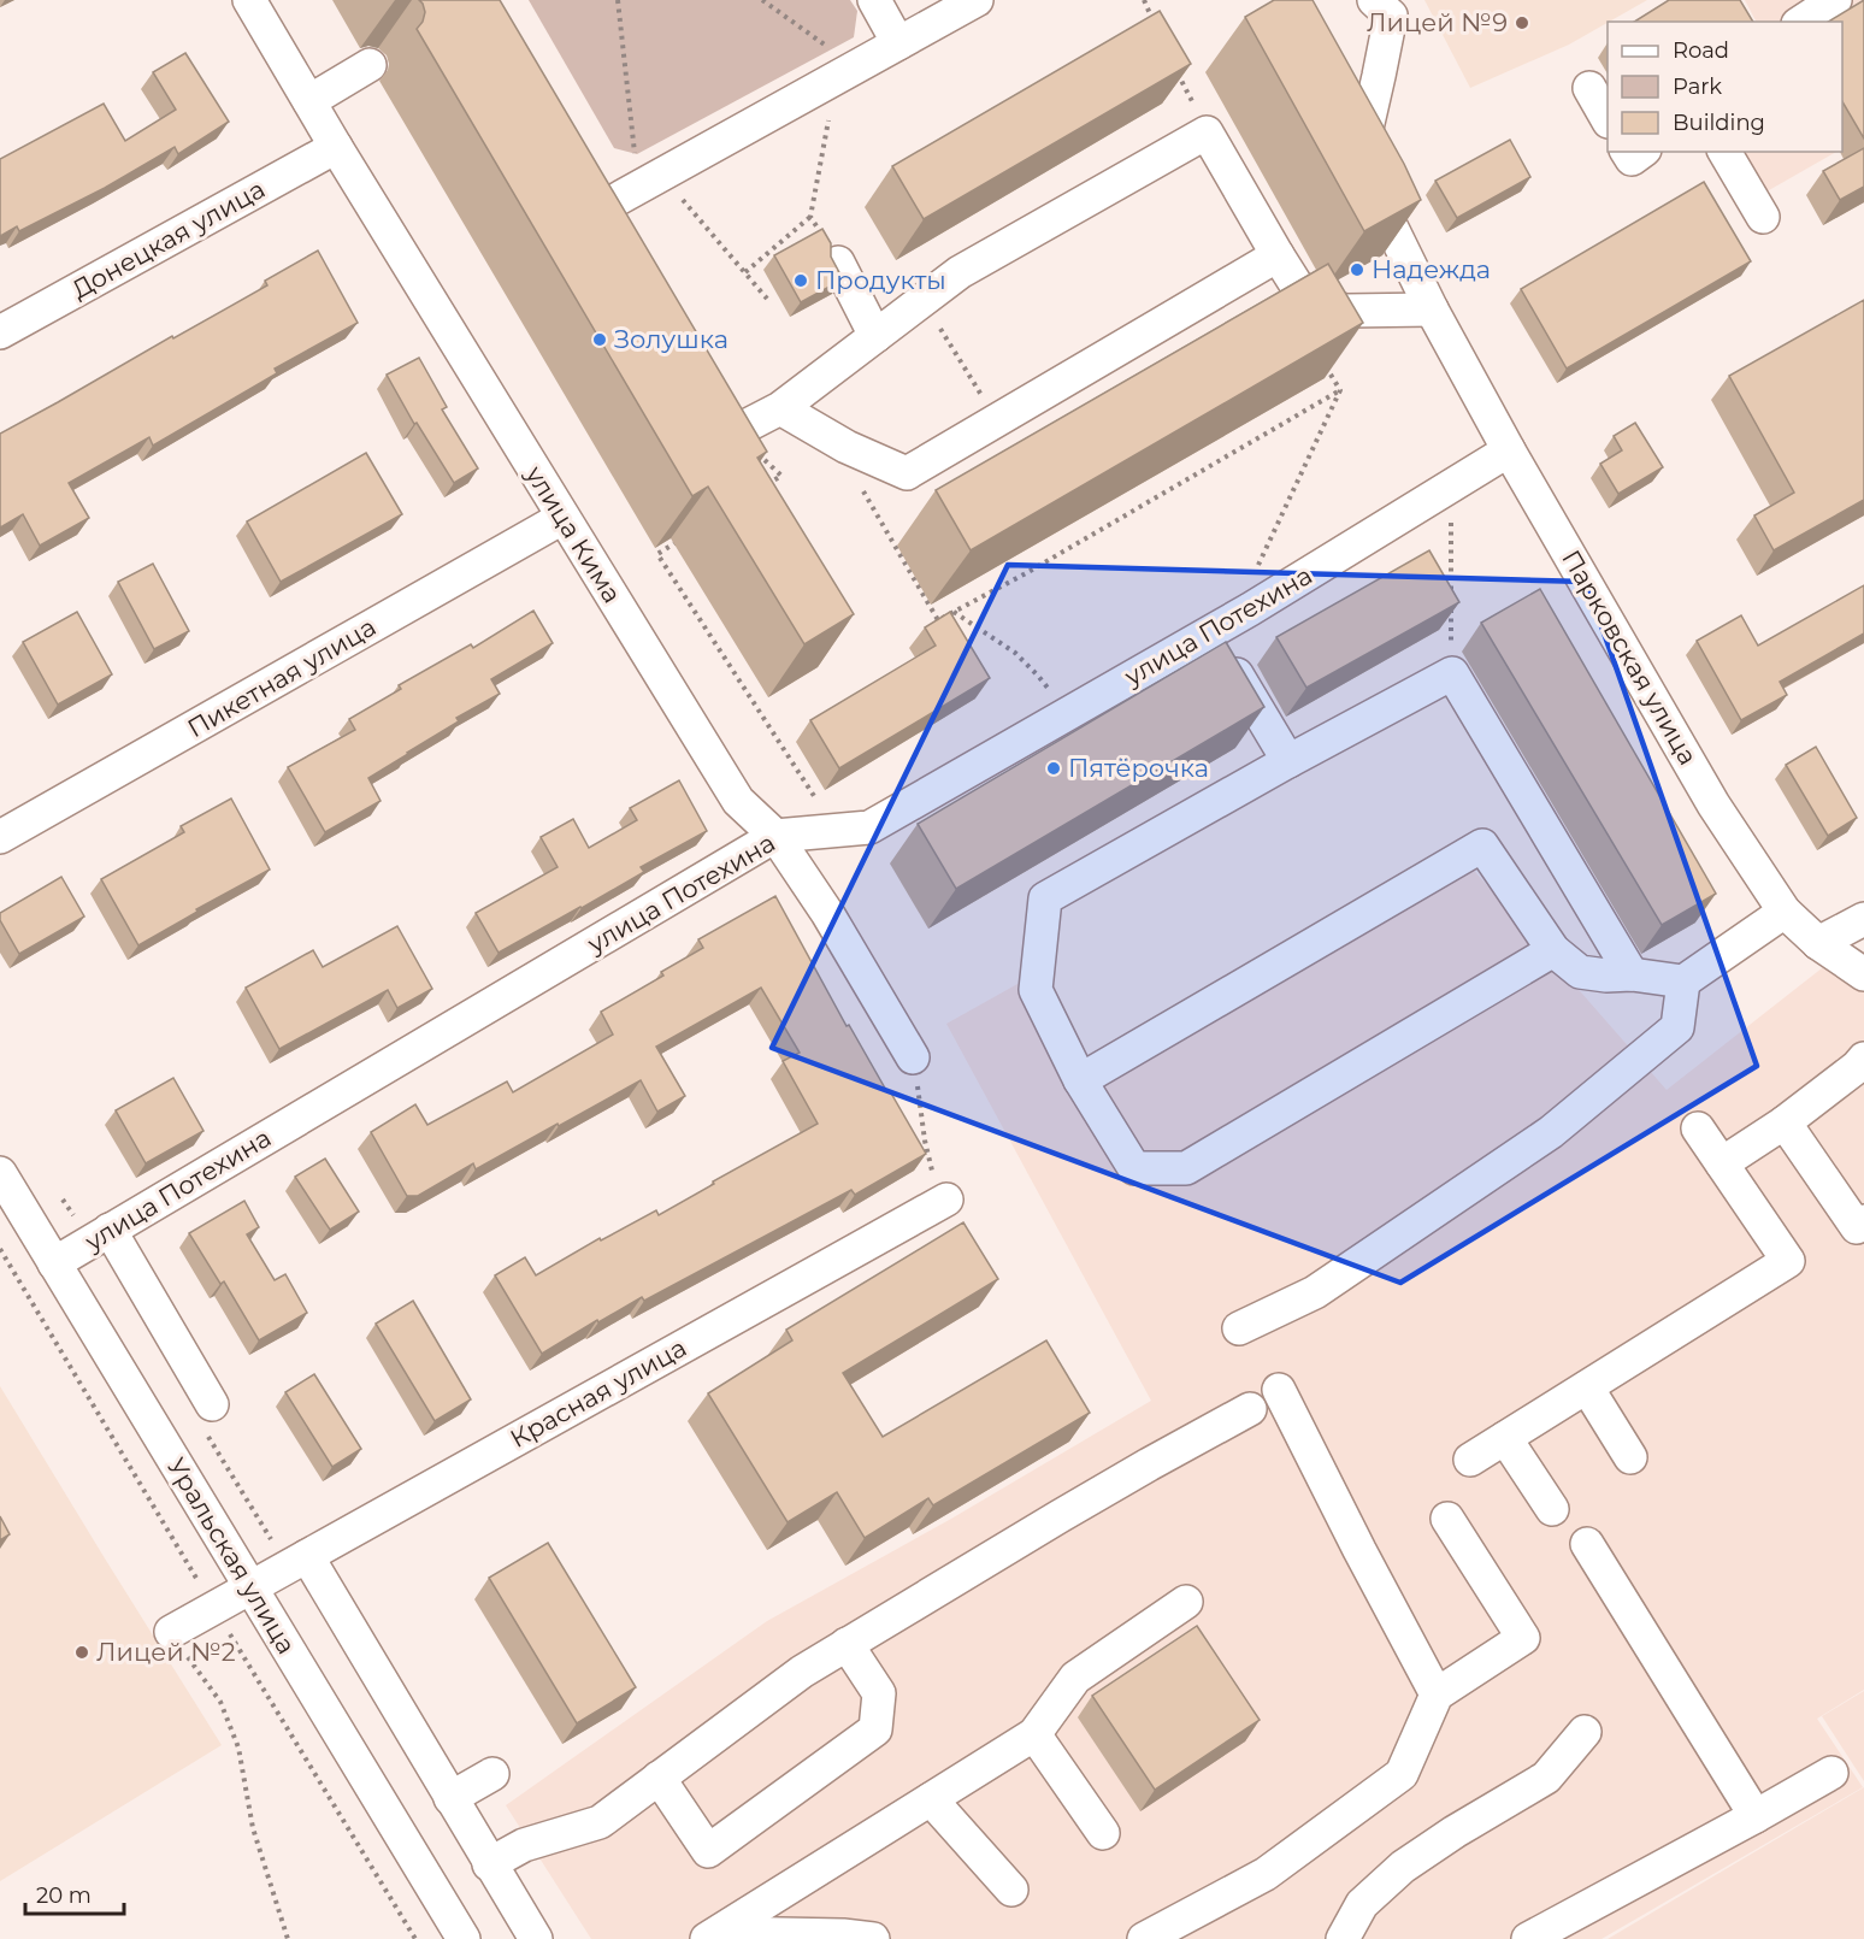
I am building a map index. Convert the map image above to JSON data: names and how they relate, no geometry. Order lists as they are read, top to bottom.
{
  "streets": {
    "street": [
      "Донецкая улица",
      "улица Кима",
      "улица Потехина",
      "Парковская улица",
      "Пикетная улица",
      "Красная улица",
      "Уральская улица"
    ]
  },
  "crossings": [
    ["Донецкая улица", "улица Кима"],
    ["улица Кима", "улица Потехина"],
    ["улица Кима", "Пикетная улица"],
    ["улица Потехина", "Парковская улица"],
    ["улица Потехина", "Уральская улица"],
    ["Красная улица", "Уральская улица"]
  ],
  "places": [
    "Лицей №9",
    "Надежда",
    "Продукты",
    "Золушка",
    "Пятёрочка",
    "Лицей №2"
  ],
  "legend": ["Road", "Park", "Building"],
  "scale_bar": "20 m"
}
